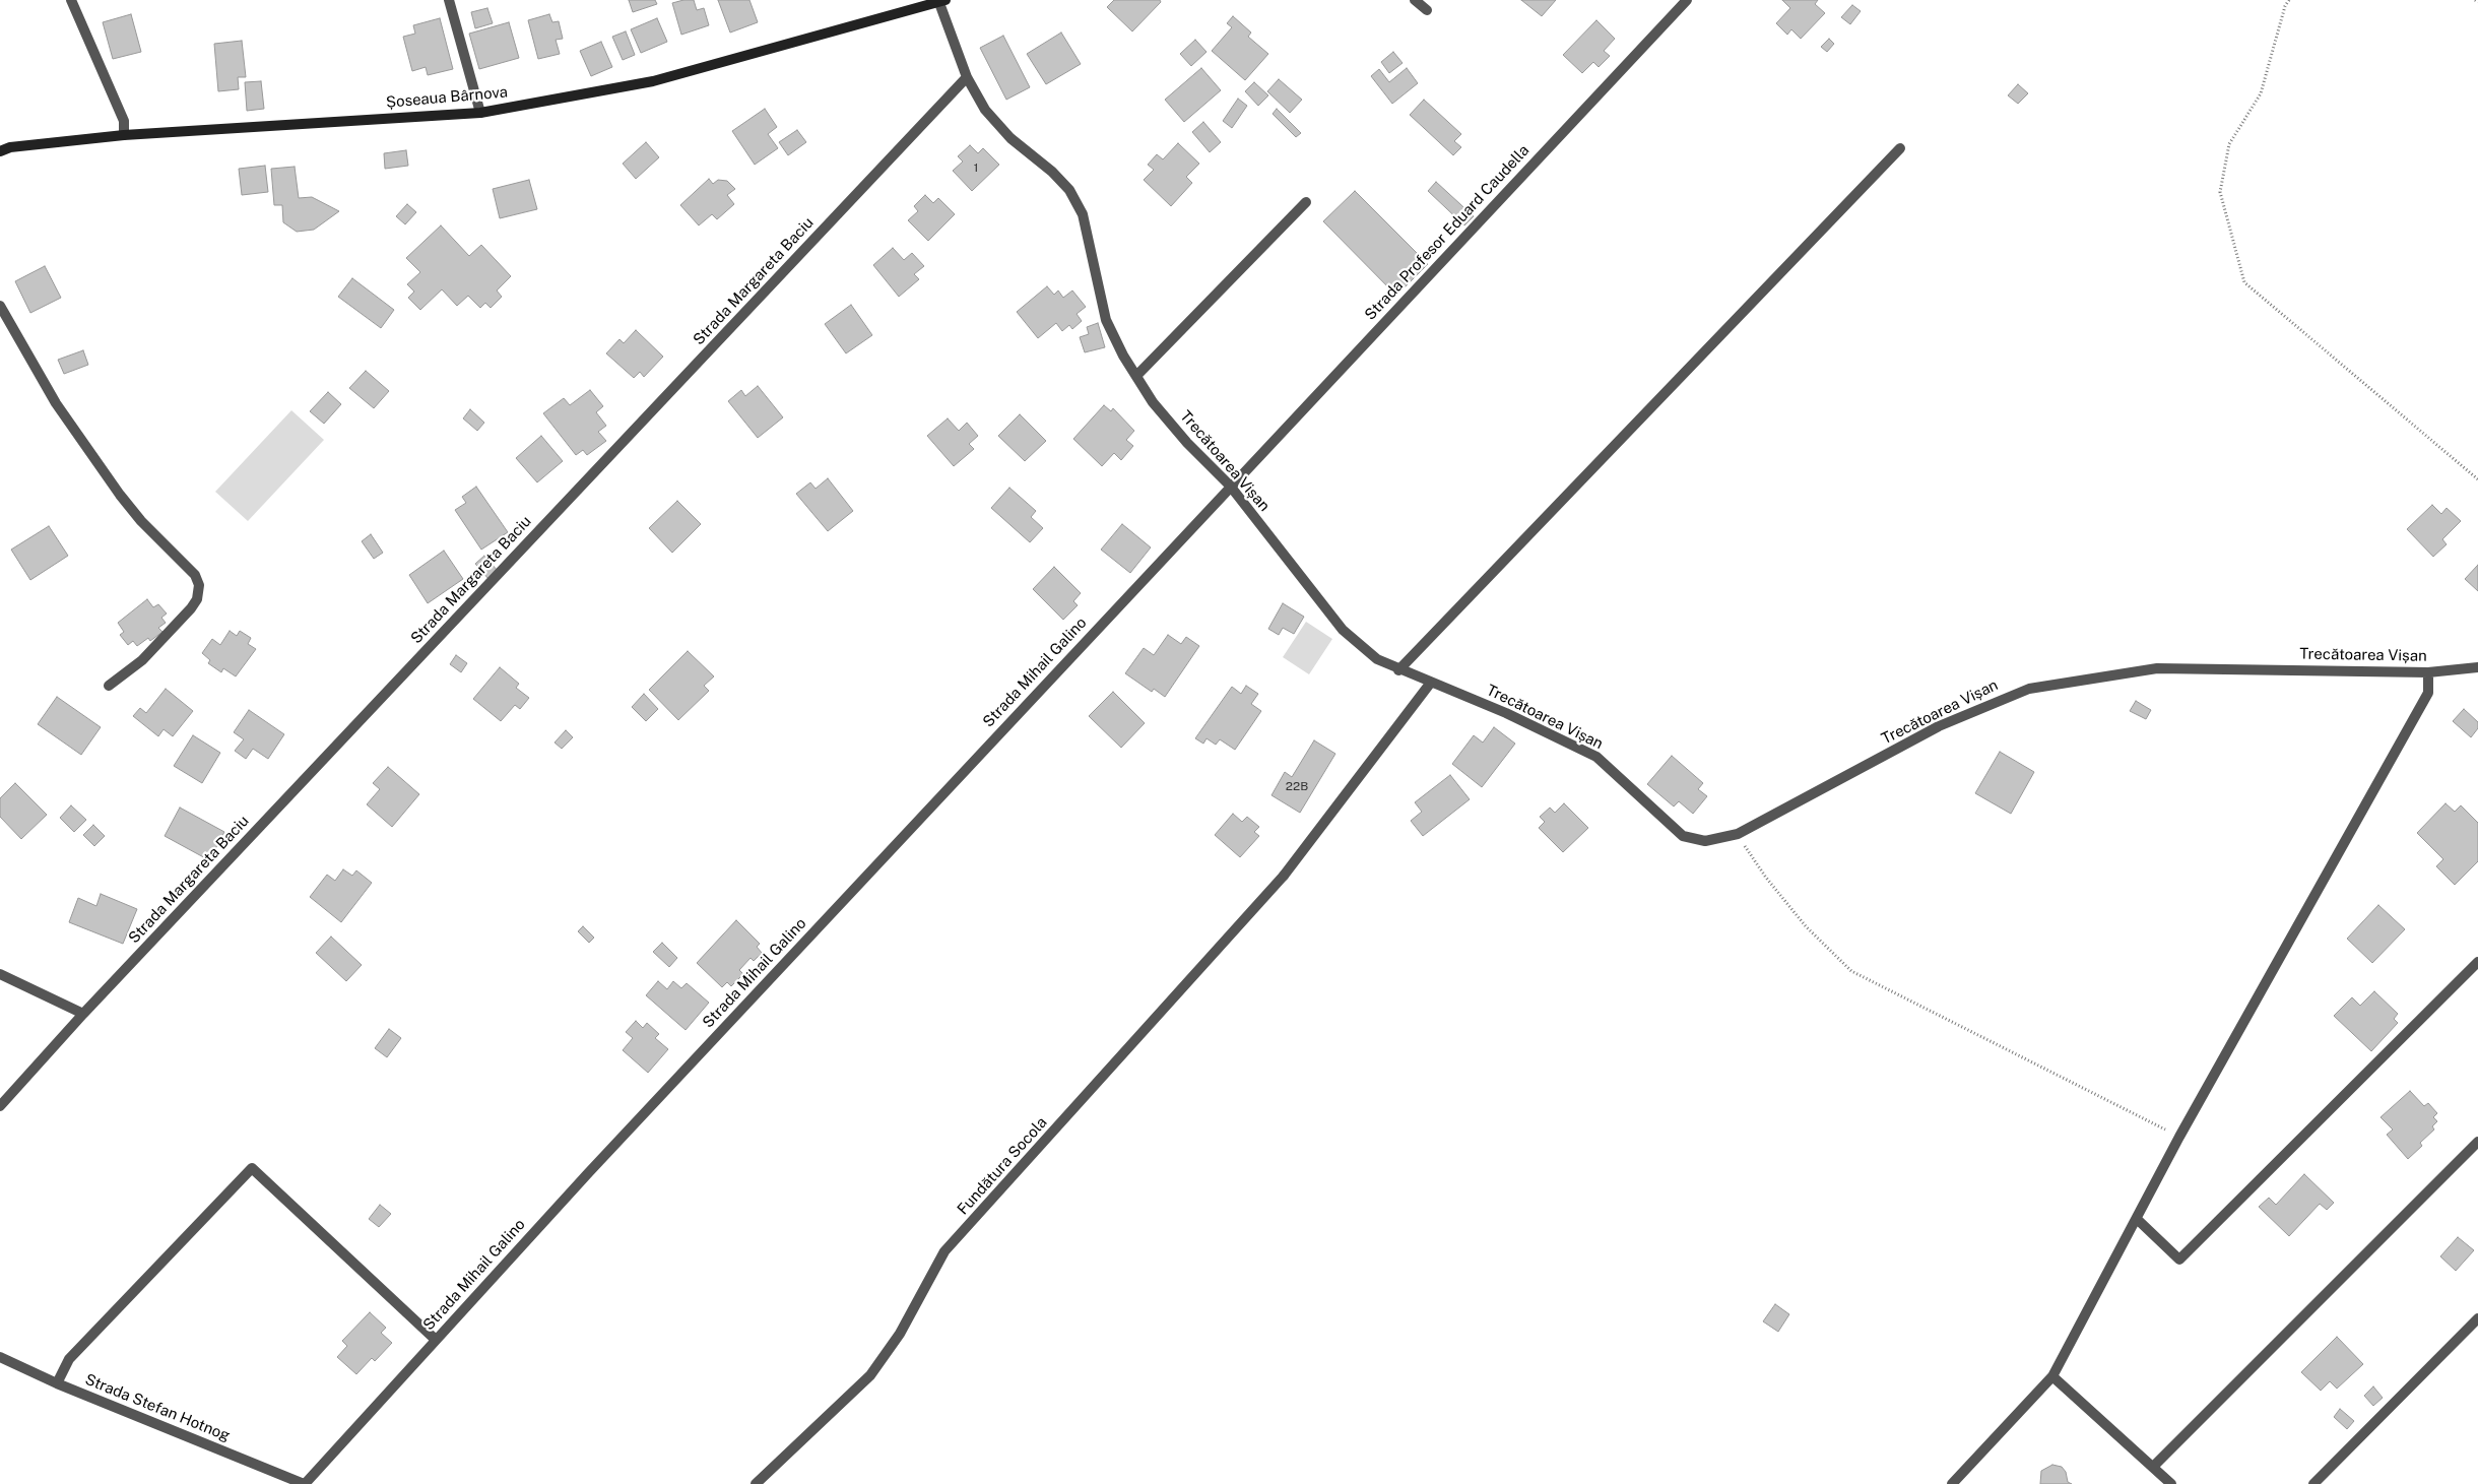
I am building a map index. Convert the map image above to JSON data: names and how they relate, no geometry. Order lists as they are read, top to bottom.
{
  "streets": {
    "main road": ["Șoseaua Bârnova"],
    "street": [
      "Strada Profesor Eduard Caudella",
      "Strada Margareta Baciu",
      "Trecătoarea Vișan",
      "Strada Mihail Galino",
      "Fundătura Socola",
      "Strada Stefan Hotnog"
    ]
  },
  "crossings": [
    ["Șoseaua Bârnova", "Trecătoarea Vișan"],
    ["Strada Profesor Eduard Caudella", "Trecătoarea Vișan"],
    ["Strada Profesor Eduard Caudella", "Strada Mihail Galino"],
    ["Strada Margareta Baciu", "Trecătoarea Vișan"],
    ["Trecătoarea Vișan", "Strada Mihail Galino"],
    ["Trecătoarea Vișan", "Fundătura Socola"],
    ["Strada Mihail Galino", "Strada Stefan Hotnog"]
  ],
  "house_numbers": ["1", "22B"]
}
